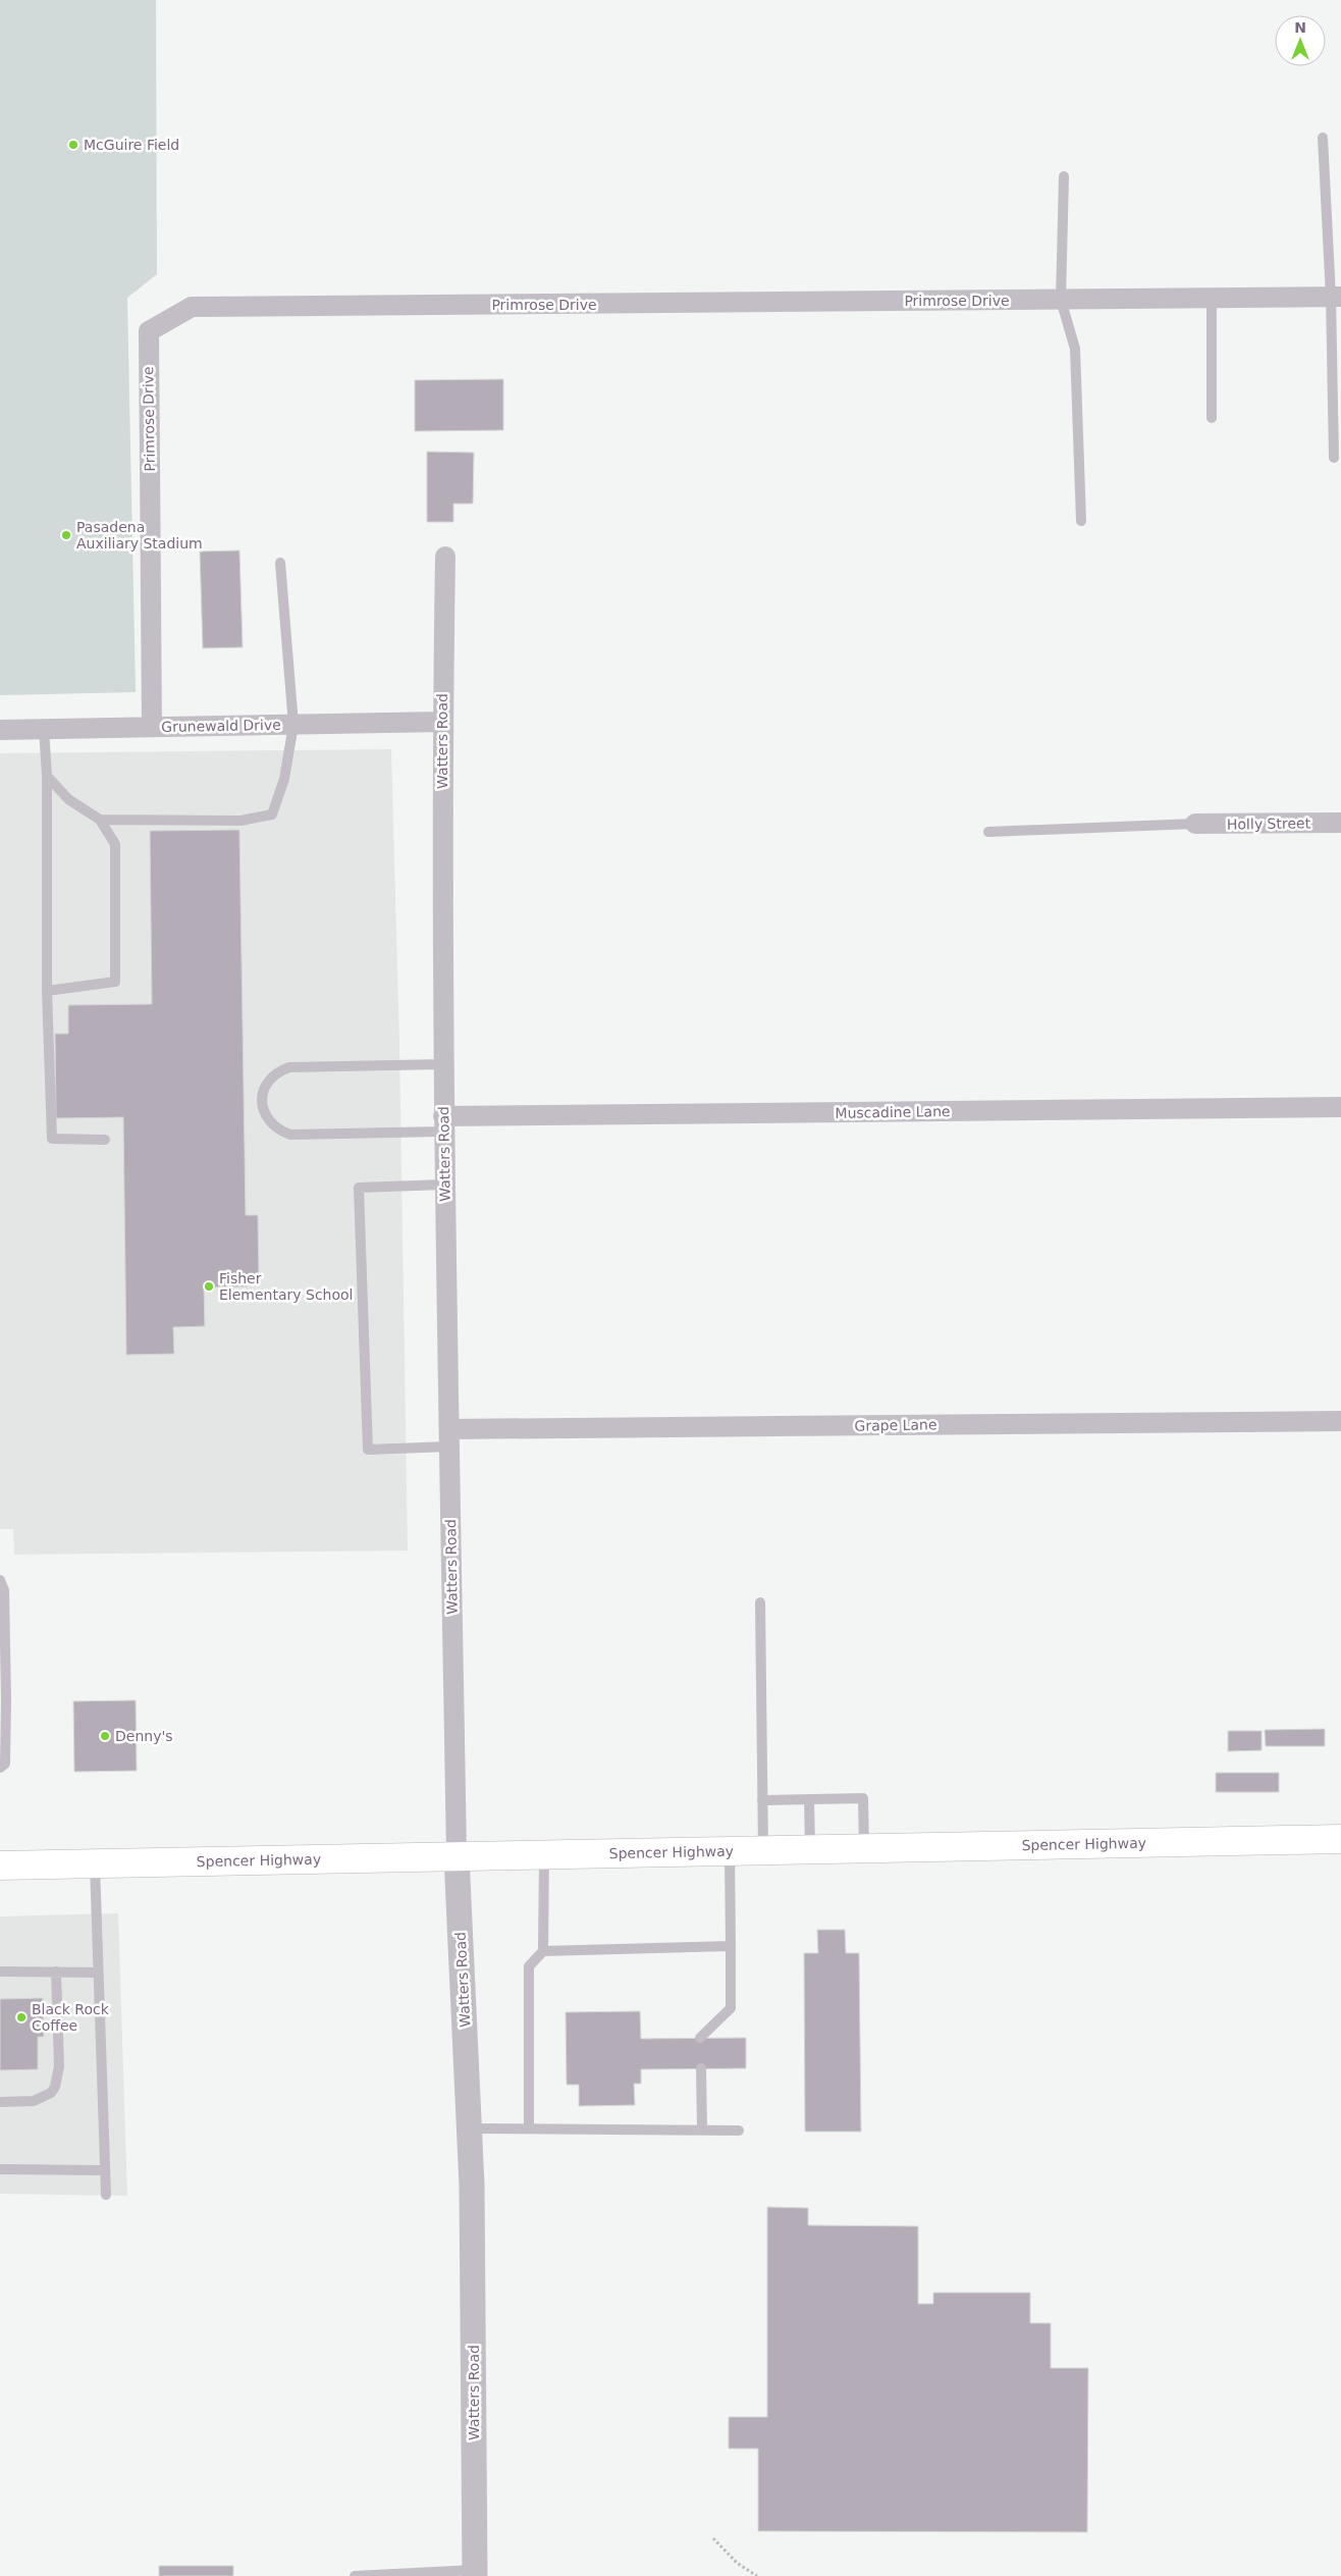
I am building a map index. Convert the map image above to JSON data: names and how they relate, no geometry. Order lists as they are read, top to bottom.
{
  "streets": {
    "main road": ["Spencer Highway"],
    "street": [
      "Primrose Drive",
      "Grunewald Drive",
      "Watters Road",
      "Holly Street",
      "Muscadine Lane",
      "Grape Lane"
    ]
  },
  "crossings": [
    ["Primrose Drive", "Grunewald Drive"],
    ["Grunewald Drive", "Watters Road"],
    ["Watters Road", "Muscadine Lane"],
    ["Watters Road", "Grape Lane"],
    ["Watters Road", "Spencer Highway"]
  ],
  "places": [
    "McGuire Field",
    "Pasadena Auxiliary Stadium",
    "Fisher Elementary School",
    "Denny's",
    "Black Rock Coffee"
  ],
  "north": "top"
}
